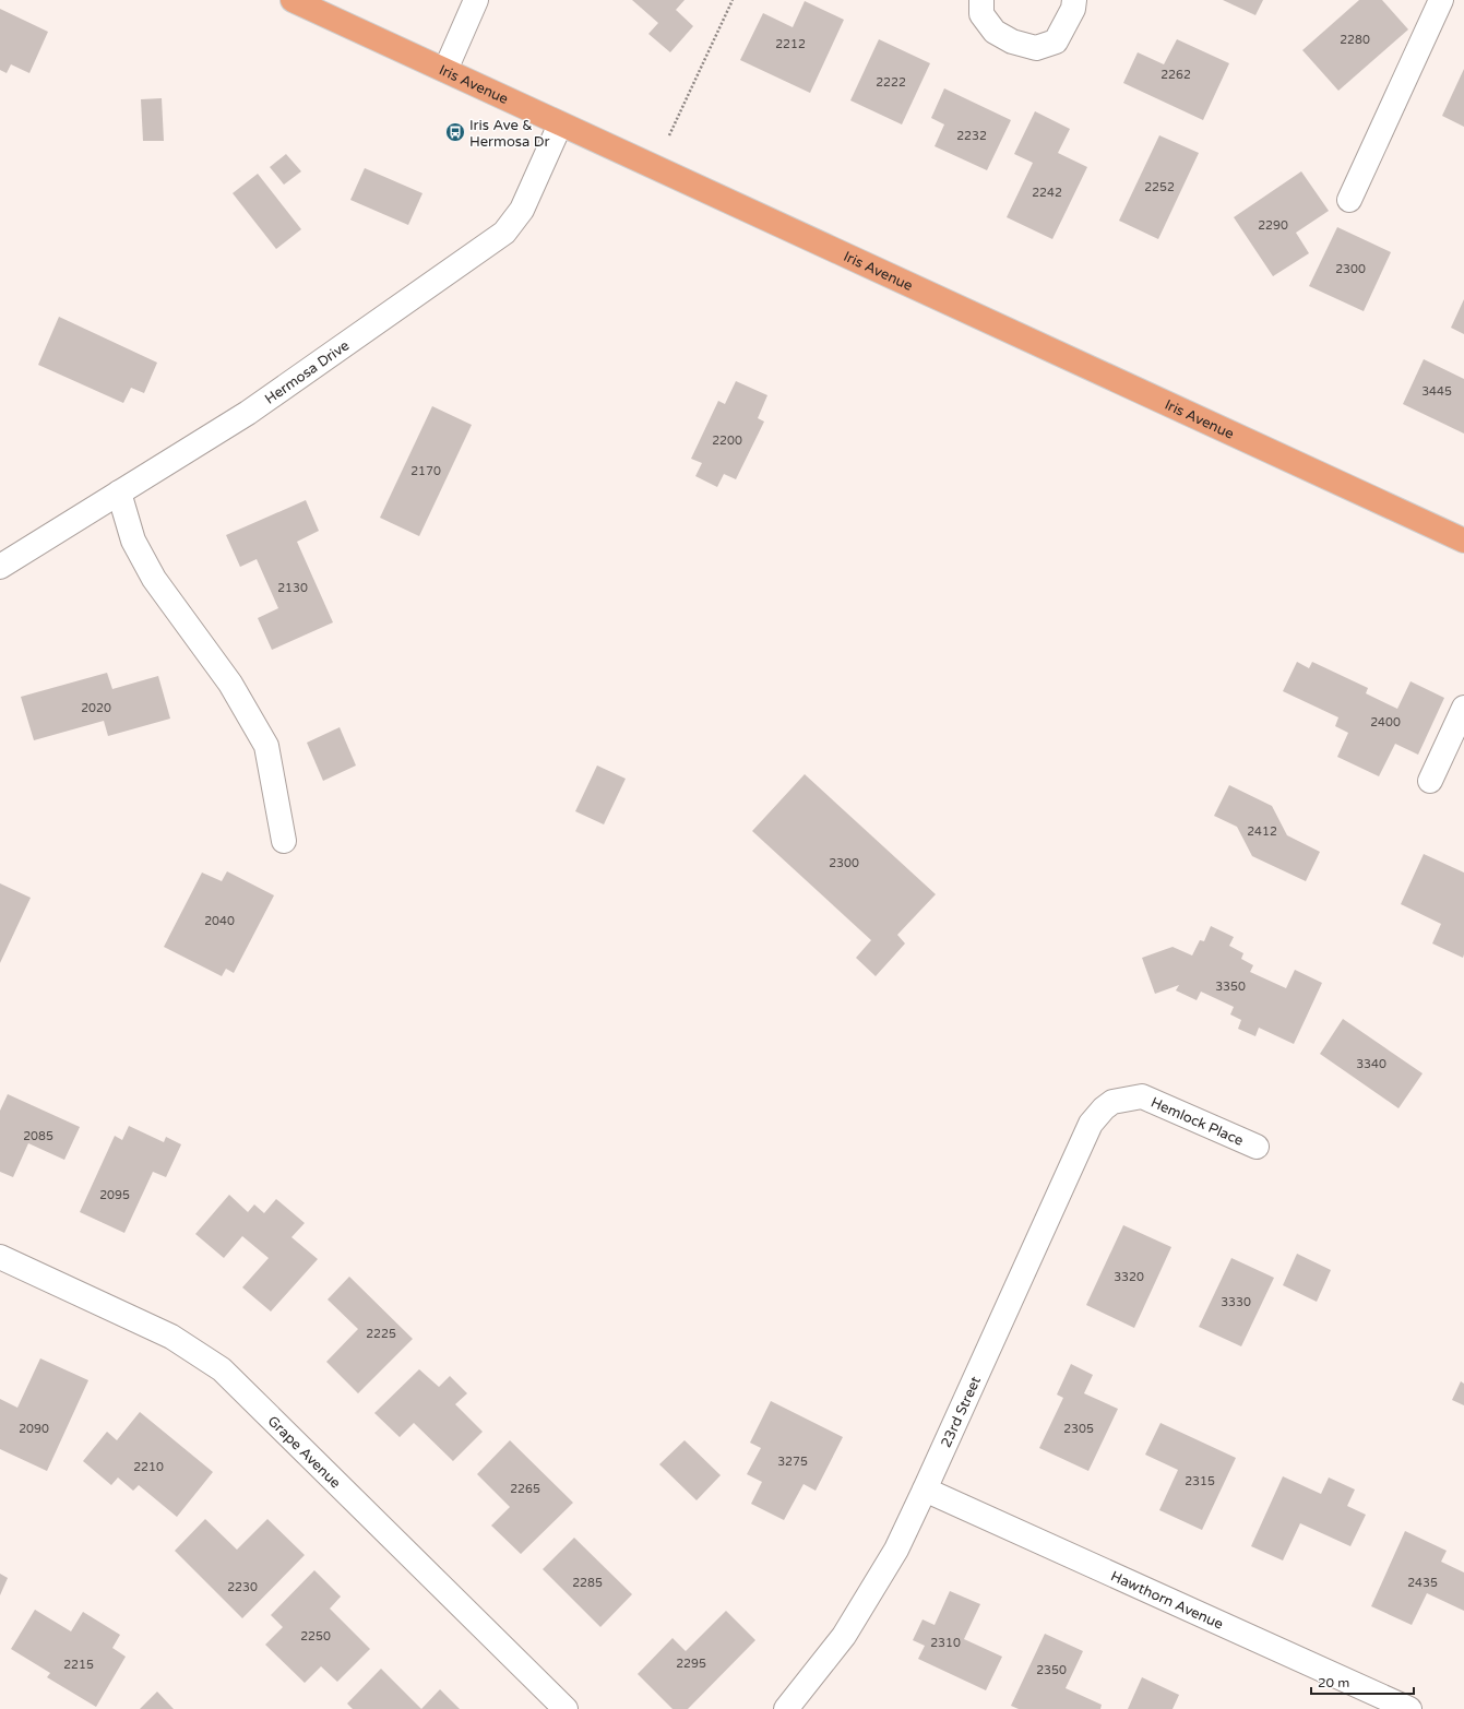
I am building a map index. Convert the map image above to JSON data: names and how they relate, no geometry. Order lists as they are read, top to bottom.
{
  "streets": {
    "main road": ["Iris Avenue"],
    "street": [
      "Hermosa Drive",
      "Hemlock Place",
      "23rd Street",
      "Grape Avenue",
      "Hawthorn Avenue"
    ]
  },
  "crossings": [
    ["Iris Avenue", "Hermosa Drive"],
    ["Hemlock Place", "23rd Street"],
    ["23rd Street", "Hawthorn Avenue"]
  ],
  "places": {
    "bus stop": ["Iris Ave & Hermosa Dr"]
  },
  "house_numbers": [
    "2280",
    "2212",
    "2262",
    "2222",
    "2232",
    "2252",
    "2242",
    "2290",
    "2300",
    "3445",
    "2200",
    "2170",
    "2130",
    "2020",
    "2400",
    "2412",
    "2300",
    "2040",
    "3350",
    "3340",
    "2085",
    "2095",
    "3320",
    "3330",
    "2225",
    "2090",
    "2305",
    "3275",
    "2210",
    "2315",
    "2265",
    "2285",
    "2435",
    "2230",
    "2250",
    "2310",
    "2295",
    "2215",
    "2350"
  ],
  "scale_bar": "20 m"
}
